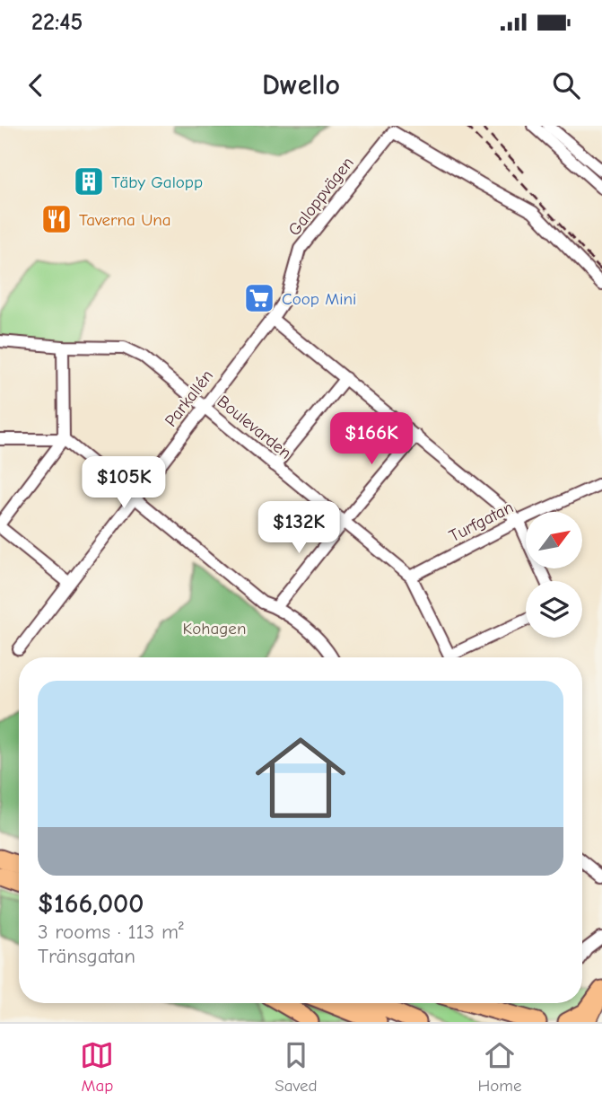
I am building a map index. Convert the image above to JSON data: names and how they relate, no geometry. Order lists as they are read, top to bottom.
{
  "streets": {
    "street": [
      "Galoppvägen",
      "Parkallén",
      "Boulevarden",
      "Turfgatan"
    ]
  },
  "crossings": [
    ["Galoppvägen", "Parkallén"],
    ["Parkallén", "Boulevarden"],
    ["Boulevarden", "Turfgatan"]
  ],
  "parks": ["Kohagen"],
  "places": {
    "building": ["Täby Galopp"],
    "restaurant": ["Taverna Una"],
    "supermarket": ["Coop Mini"]
  },
  "north": "top right",
  "page": {
    "status": "22:45",
    "header": "Dwello",
    "price": ["$166K", "$105K", "$132K"],
    "list": [
      {
        "name": "$166,000",
        "note": "3 rooms · 113 m² · Tränsgatan"
      }
    ],
    "tabs": ["Map", "Saved", "Home"]
  }
}
